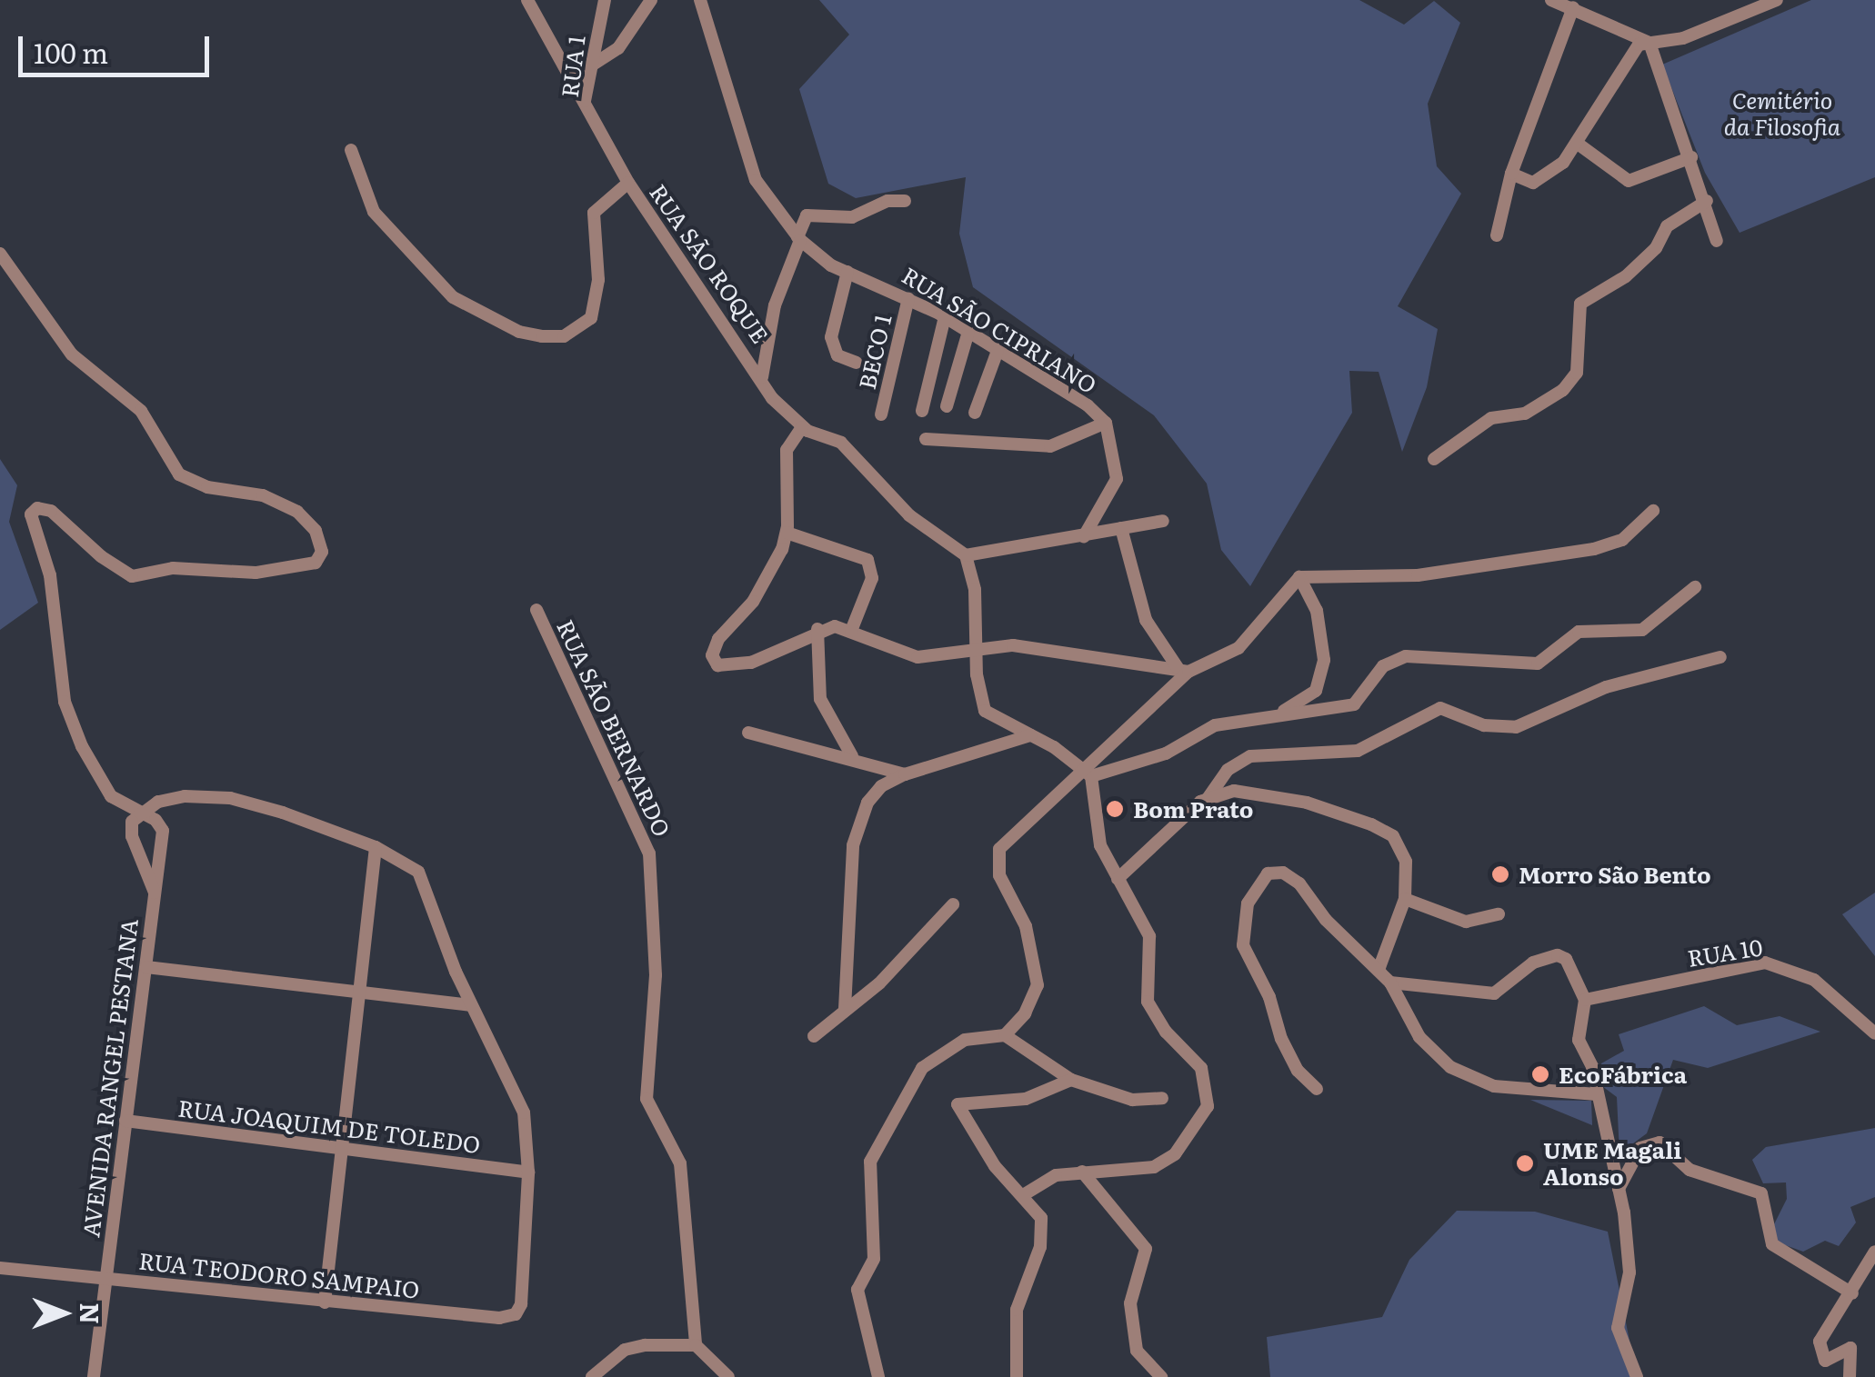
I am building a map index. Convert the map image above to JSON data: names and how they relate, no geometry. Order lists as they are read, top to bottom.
{
  "streets": {
    "street": [
      "RUA 1",
      "RUA SÃO ROQUE",
      "RUA SÃO CIPRIANO",
      "BECO 1",
      "RUA SÃO BERNARDO",
      "RUA 10",
      "AVENIDA RANGEL PESTANA",
      "RUA JOAQUIM DE TOLEDO",
      "RUA TEODORO SAMPAIO"
    ]
  },
  "crossings": [
    ["RUA 1", "RUA SÃO ROQUE"],
    ["RUA SÃO CIPRIANO", "BECO 1"],
    ["AVENIDA RANGEL PESTANA", "RUA JOAQUIM DE TOLEDO"],
    ["AVENIDA RANGEL PESTANA", "RUA TEODORO SAMPAIO"],
    ["RUA JOAQUIM DE TOLEDO", "RUA TEODORO SAMPAIO"]
  ],
  "parks": ["Cemitério da Filosofia"],
  "places": [
    "Bom Prato",
    "Morro São Bento",
    "EcoFábrica",
    "UME Magali Alonso"
  ],
  "scale_bar": "100 m",
  "north": "right"
}
